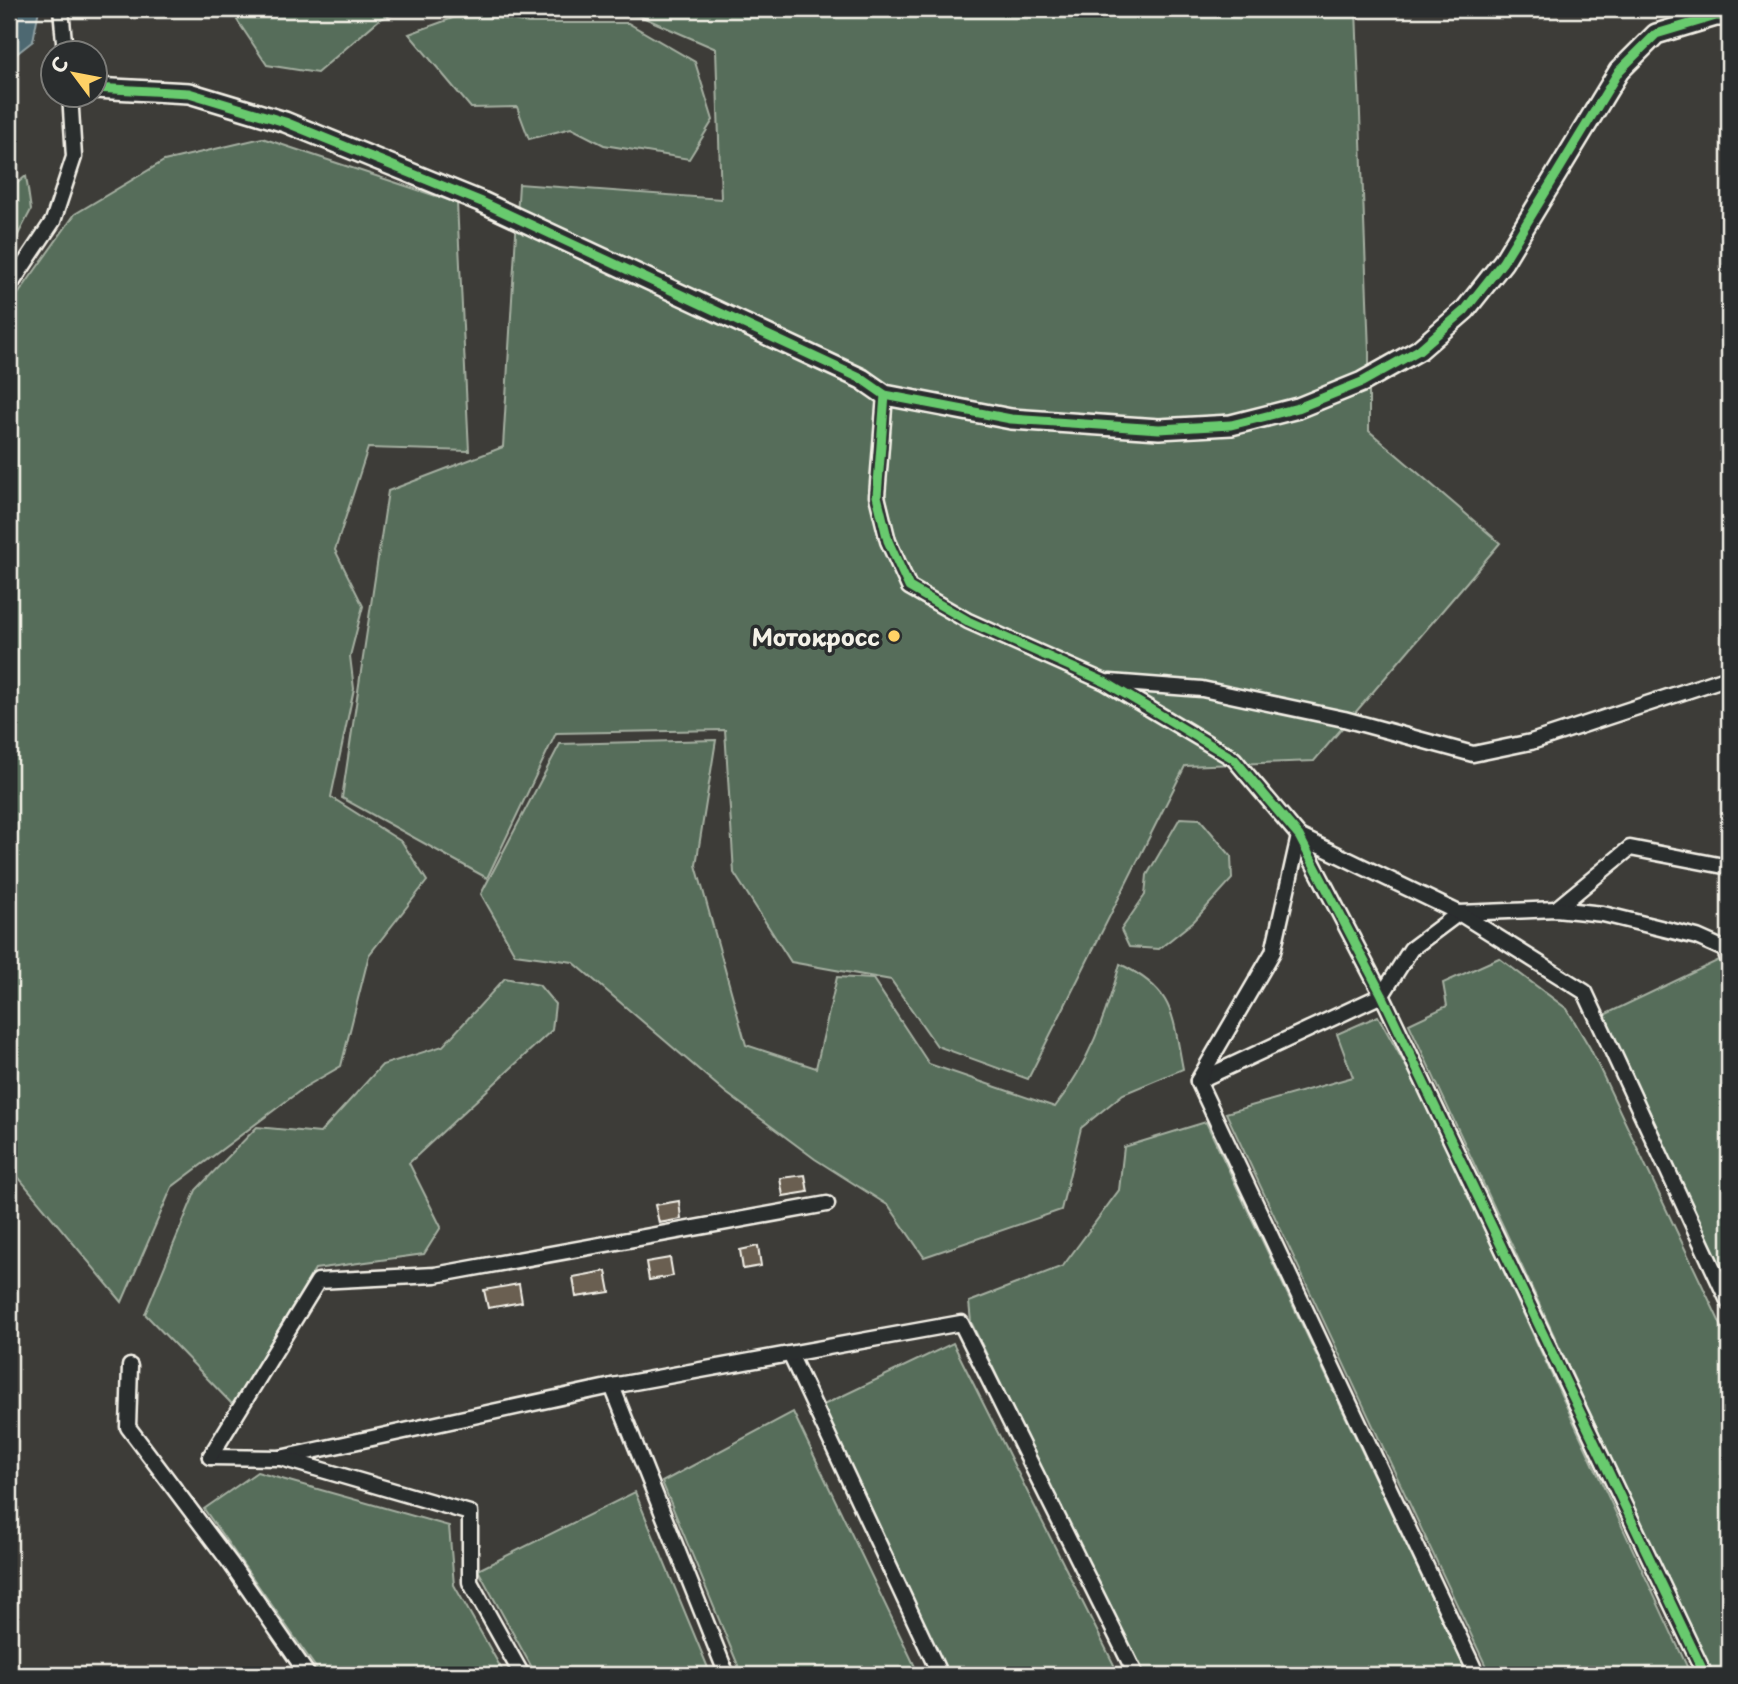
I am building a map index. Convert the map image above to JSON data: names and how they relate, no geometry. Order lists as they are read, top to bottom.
{
  "places": ["Мотокросс"],
  "north": "top left"
}
